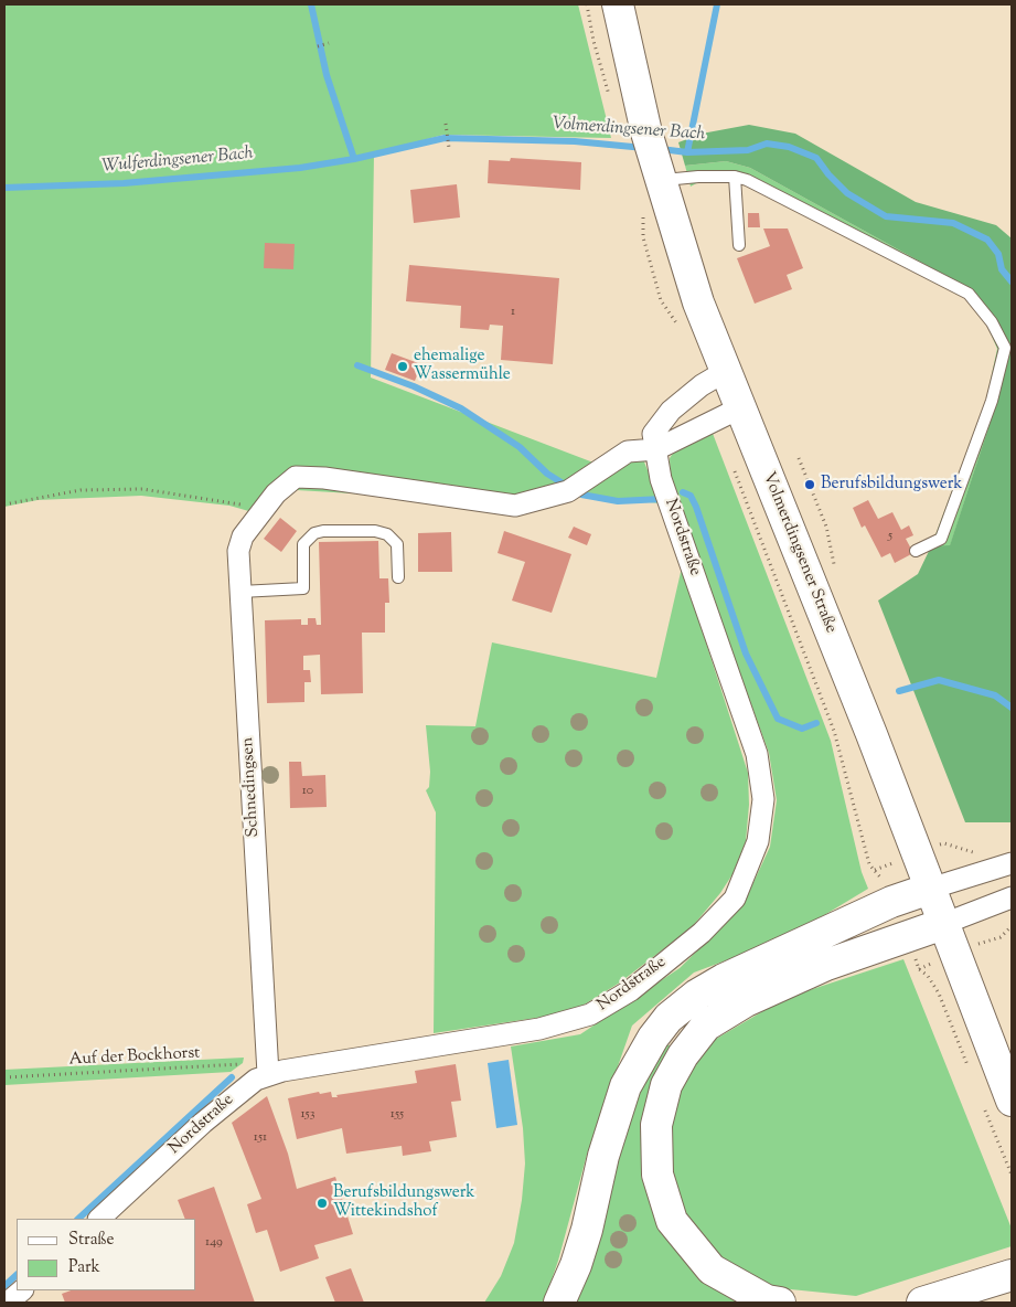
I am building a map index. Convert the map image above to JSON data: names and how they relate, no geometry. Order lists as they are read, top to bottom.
{
  "streets": {
    "main road": ["Volmerdingsener Straße"],
    "street": ["Nordstraße", "Schnedingsen"],
    "path": ["Auf der Bockhorst"]
  },
  "crossings": [
    ["Nordstraße", "Volmerdingsener Straße"],
    ["Nordstraße", "Schnedingsen"],
    ["Nordstraße", "Auf der Bockhorst"],
    ["Schnedingsen", "Auf der Bockhorst"]
  ],
  "water": ["Volmerdingsener Bach", "Wulferdingsener Bach"],
  "places": ["ehemalige Wassermühle", "Berufsbildungswerk", "Berufsbildungswerk Wittekindshof"],
  "house_numbers": [
    "1",
    "5",
    "10",
    "153",
    "155",
    "151",
    "149"
  ],
  "legend": ["Straße", "Park"]
}
